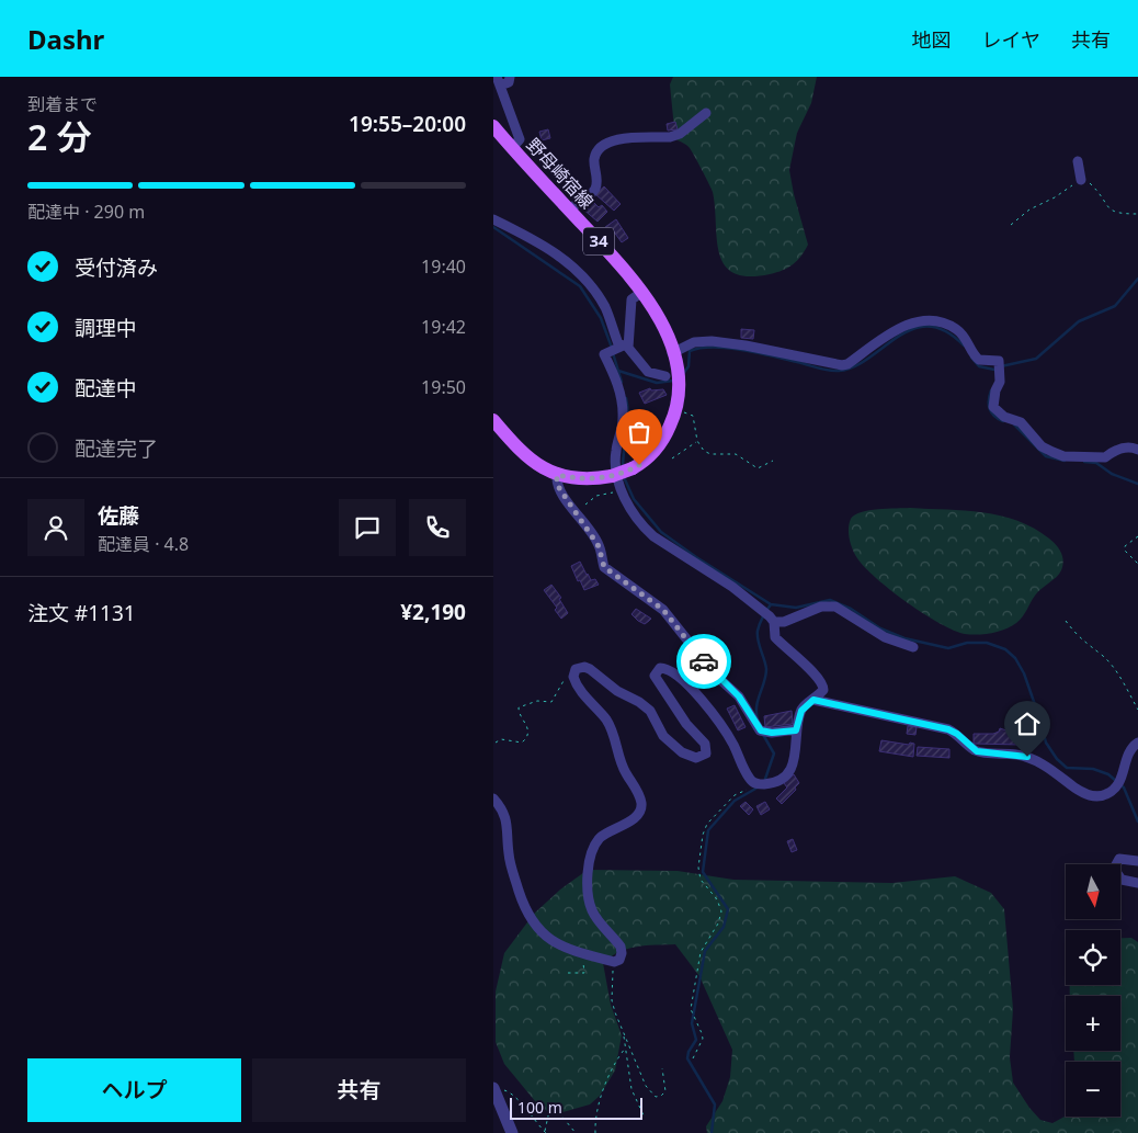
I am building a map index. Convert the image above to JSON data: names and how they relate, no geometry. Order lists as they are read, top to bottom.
{
  "streets": {
    "main road": ["野母崎宿線", "34"]
  },
  "scale_bar": "100 m",
  "north": "bottom",
  "page": {
    "header": "Dashr",
    "nav": ["地図", "レイヤ", "共有"],
    "heading": ["2 分", "到着まで", "19:55–20:00"],
    "panel": [
      "佐藤",
      "配達員 · 4.8",
      "注文 #1131",
      "¥2,190"
    ],
    "bar": "配達中 · 290 m",
    "list": [
      ["受付済み", "19:40"],
      ["調理中", "19:42"],
      ["配達中", "19:50"],
      "配達完了"
    ],
    "map_buttons": ["+", "−"],
    "buttons": ["ヘルプ", "共有"],
    "scale": "100 m"
  }
}
